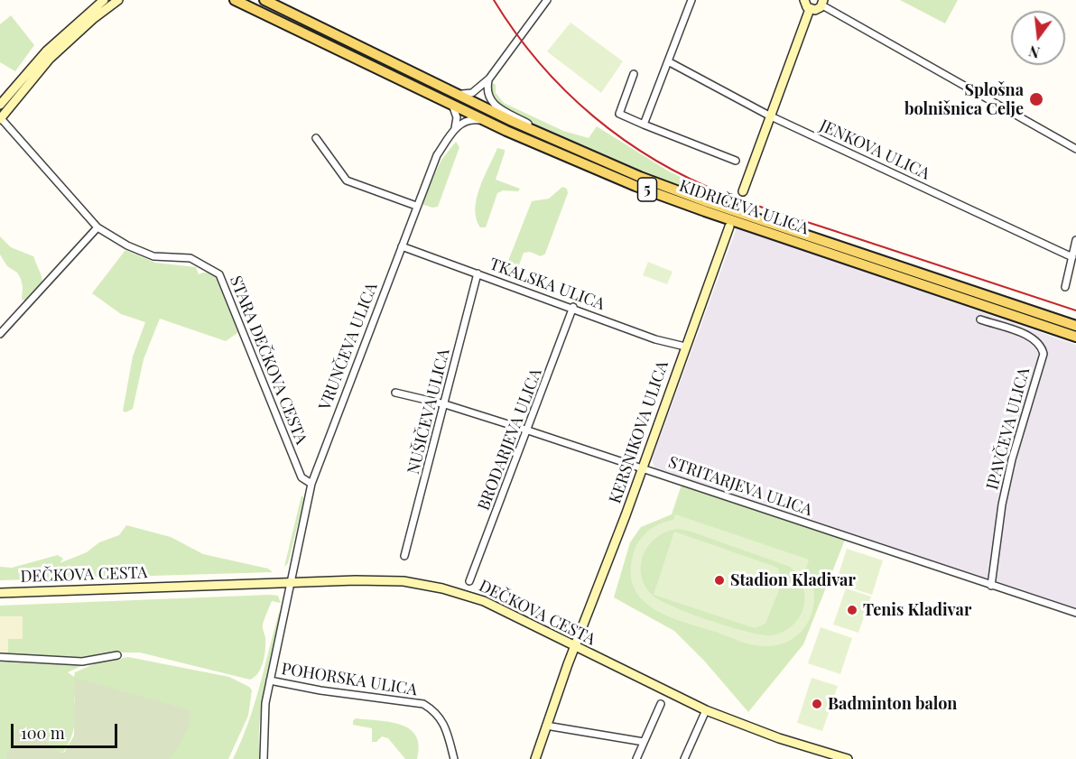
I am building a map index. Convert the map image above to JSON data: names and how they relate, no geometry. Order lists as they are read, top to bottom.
{
  "streets": {
    "main road": ["5", "KIDRIČEVA ULICA"],
    "street": [
      "JENKOVA ULICA",
      "TKALSKA ULICA",
      "VRUNČEVA ULICA",
      "STARA DEČKOVA CESTA",
      "NUŠIČEVA ULICA",
      "IPAVČEVA ULICA",
      "KERSNIKOVA ULICA",
      "BRODARJEVA ULICA",
      "STRITARJEVA ULICA",
      "DEČKOVA CESTA",
      "POHORSKA ULICA"
    ]
  },
  "crossings": [
    ["TKALSKA ULICA", "VRUNČEVA ULICA"],
    ["TKALSKA ULICA", "NUŠIČEVA ULICA"],
    ["TKALSKA ULICA", "KERSNIKOVA ULICA"],
    ["TKALSKA ULICA", "BRODARJEVA ULICA"],
    ["VRUNČEVA ULICA", "STARA DEČKOVA CESTA"],
    ["VRUNČEVA ULICA", "DEČKOVA CESTA"],
    ["VRUNČEVA ULICA", "POHORSKA ULICA"],
    ["NUŠIČEVA ULICA", "STRITARJEVA ULICA"],
    ["IPAVČEVA ULICA", "STRITARJEVA ULICA"],
    ["KERSNIKOVA ULICA", "STRITARJEVA ULICA"],
    ["KERSNIKOVA ULICA", "DEČKOVA CESTA"],
    ["BRODARJEVA ULICA", "STRITARJEVA ULICA"]
  ],
  "places": [
    "Splošna bolnišnica Celje",
    "Stadion Kladivar",
    "Tenis Kladivar",
    "Badminton balon"
  ],
  "scale_bar": "100 m",
  "north": "bottom"
}
